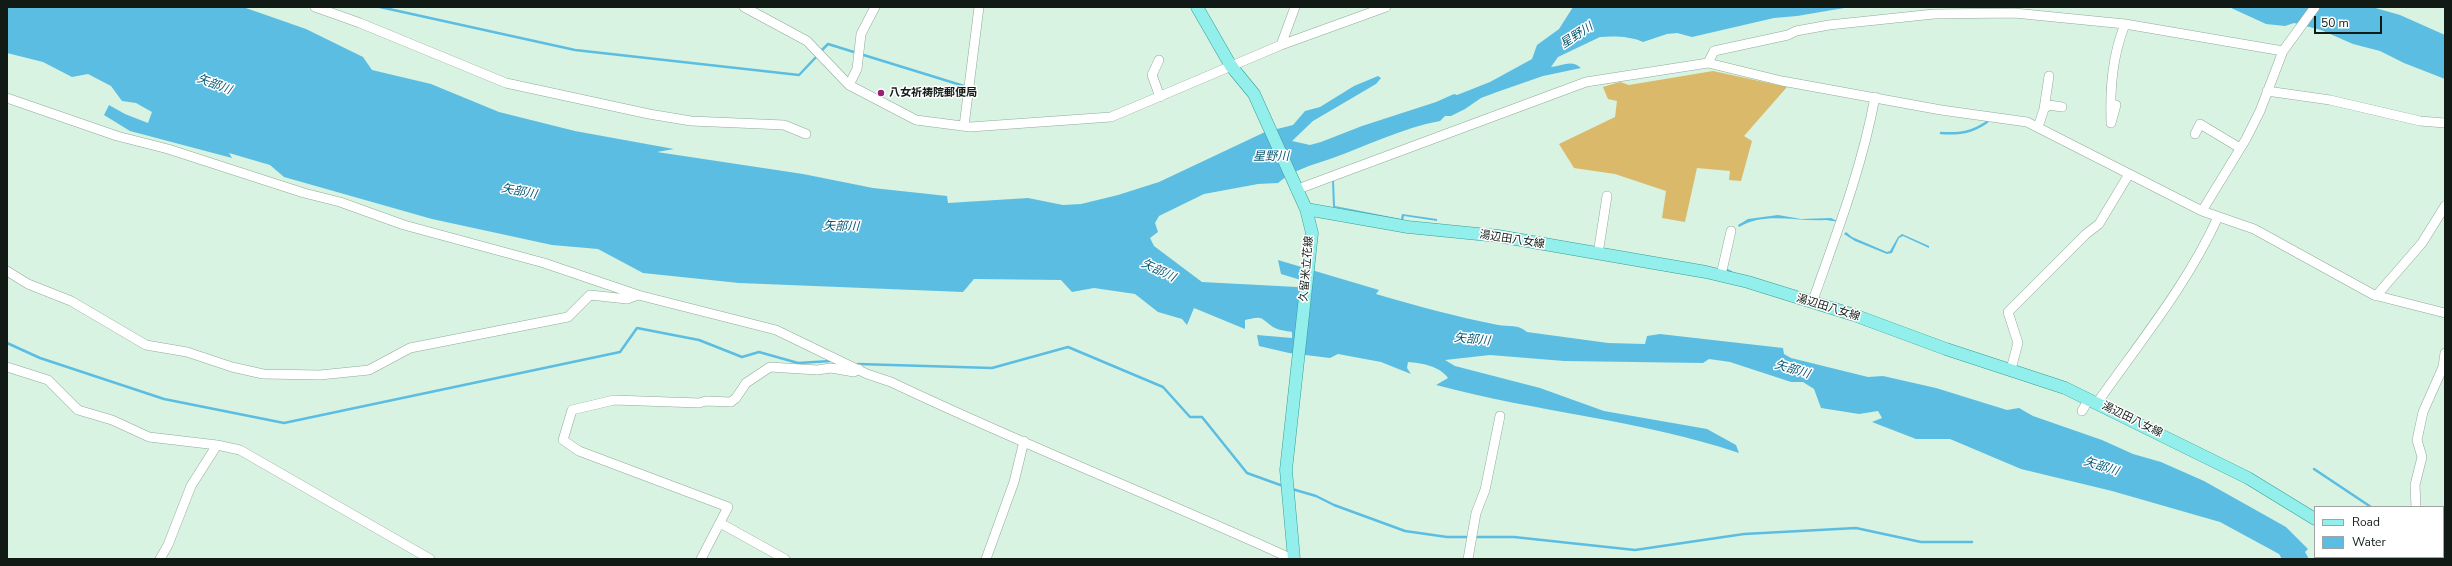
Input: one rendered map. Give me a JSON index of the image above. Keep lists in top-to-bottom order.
{
  "streets": {
    "main road": ["湯辺田八女線", "久留米立花線"]
  },
  "crossings": [
    ["湯辺田八女線", "久留米立花線"]
  ],
  "water": ["星野川", "矢部川"],
  "places": ["八女祈祷院郵便局"],
  "legend": ["Road", "Water"],
  "scale_bar": "50 m"
}
